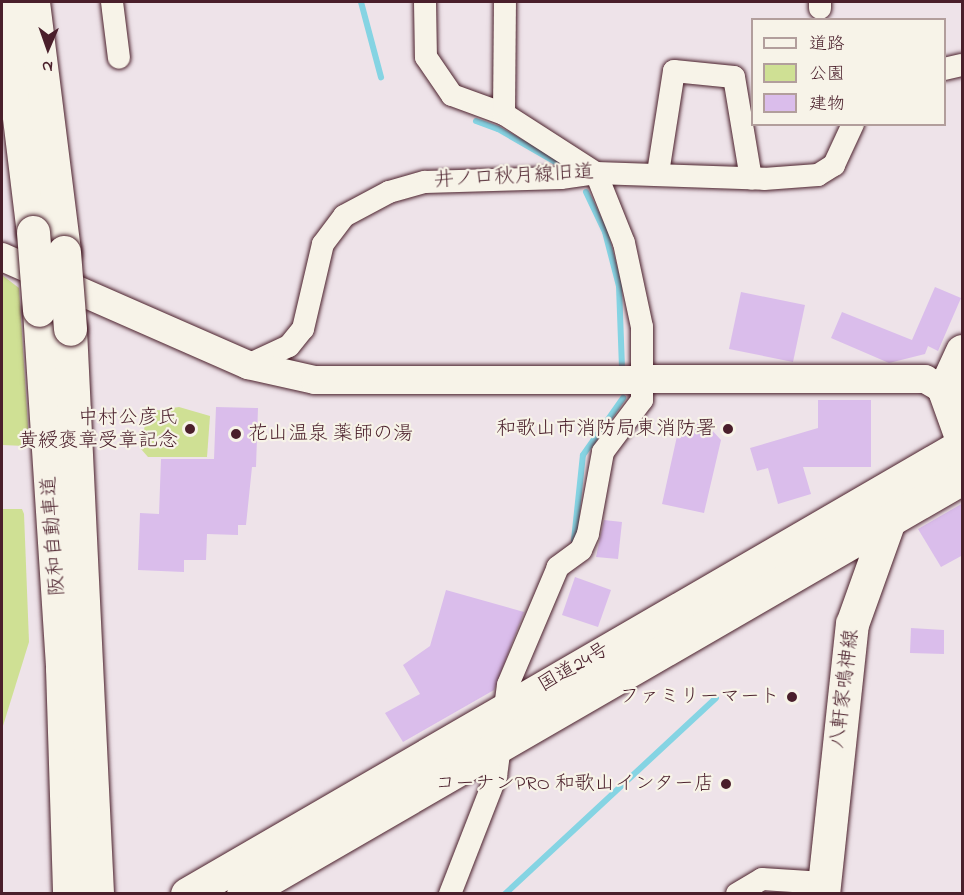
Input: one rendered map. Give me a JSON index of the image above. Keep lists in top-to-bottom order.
{
  "streets": {
    "main road": ["阪和自動車道", "国道24号", "八軒家鳴神線"],
    "street": ["井ノ口秋月線旧道"]
  },
  "crossings": [
    ["国道24号", "八軒家鳴神線"]
  ],
  "places": [
    "中村公彦氏 黄綬褒章受章記念",
    "和歌山市消防局東消防署",
    "花山温泉 薬師の湯",
    "ファミリーマート",
    "コーナンPRO 和歌山インター店"
  ],
  "legend": ["道路", "公園", "建物"],
  "north": "bottom"
}
